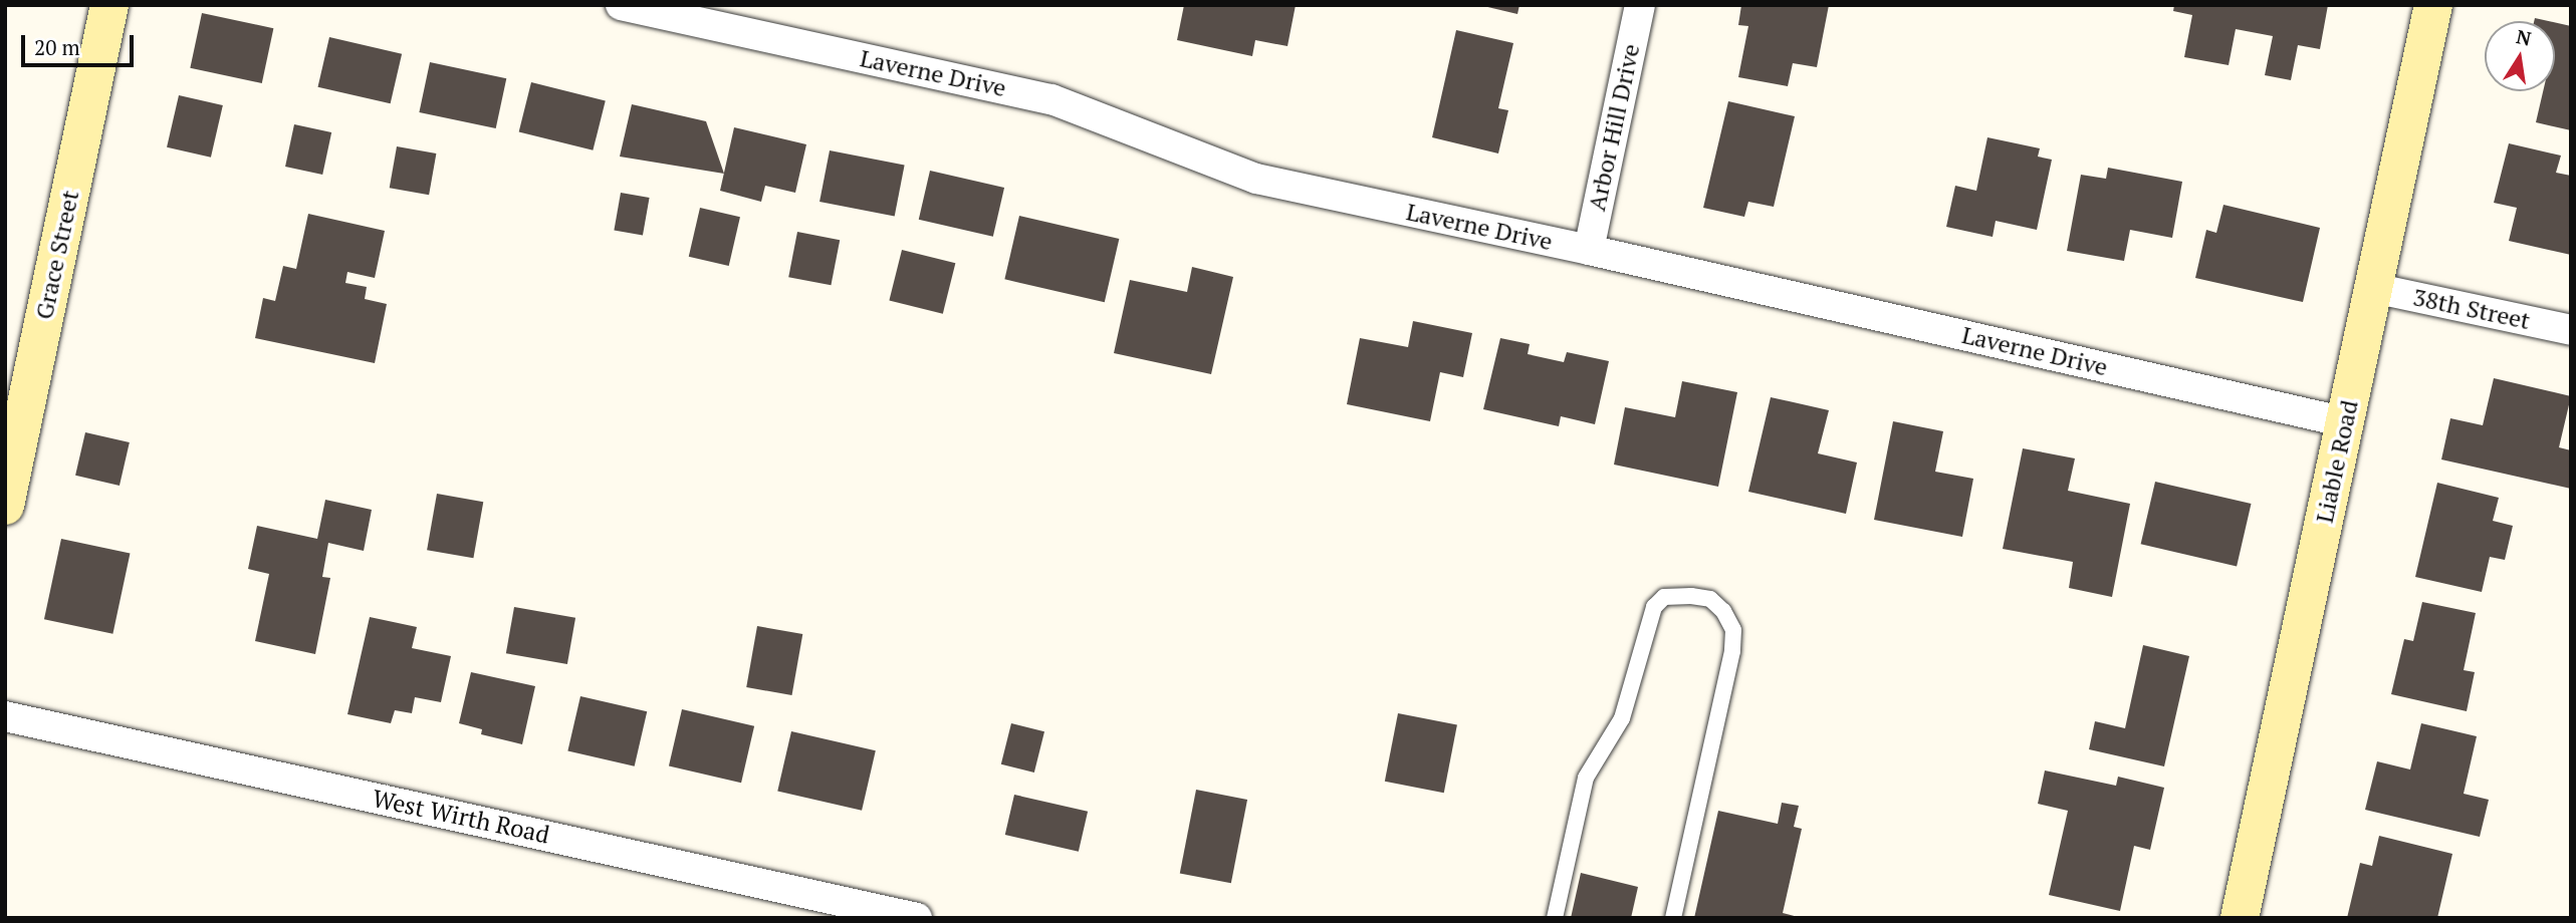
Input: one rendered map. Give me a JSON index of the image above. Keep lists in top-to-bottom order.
{
  "streets": {
    "street": [
      "Laverne Drive",
      "Arbor Hill Drive",
      "Grace Street",
      "38th Street",
      "Liable Road",
      "West Wirth Road"
    ]
  },
  "crossings": [
    ["Laverne Drive", "Arbor Hill Drive"],
    ["Laverne Drive", "Liable Road"],
    ["38th Street", "Liable Road"]
  ],
  "scale_bar": "20 m",
  "north": "top"
}
